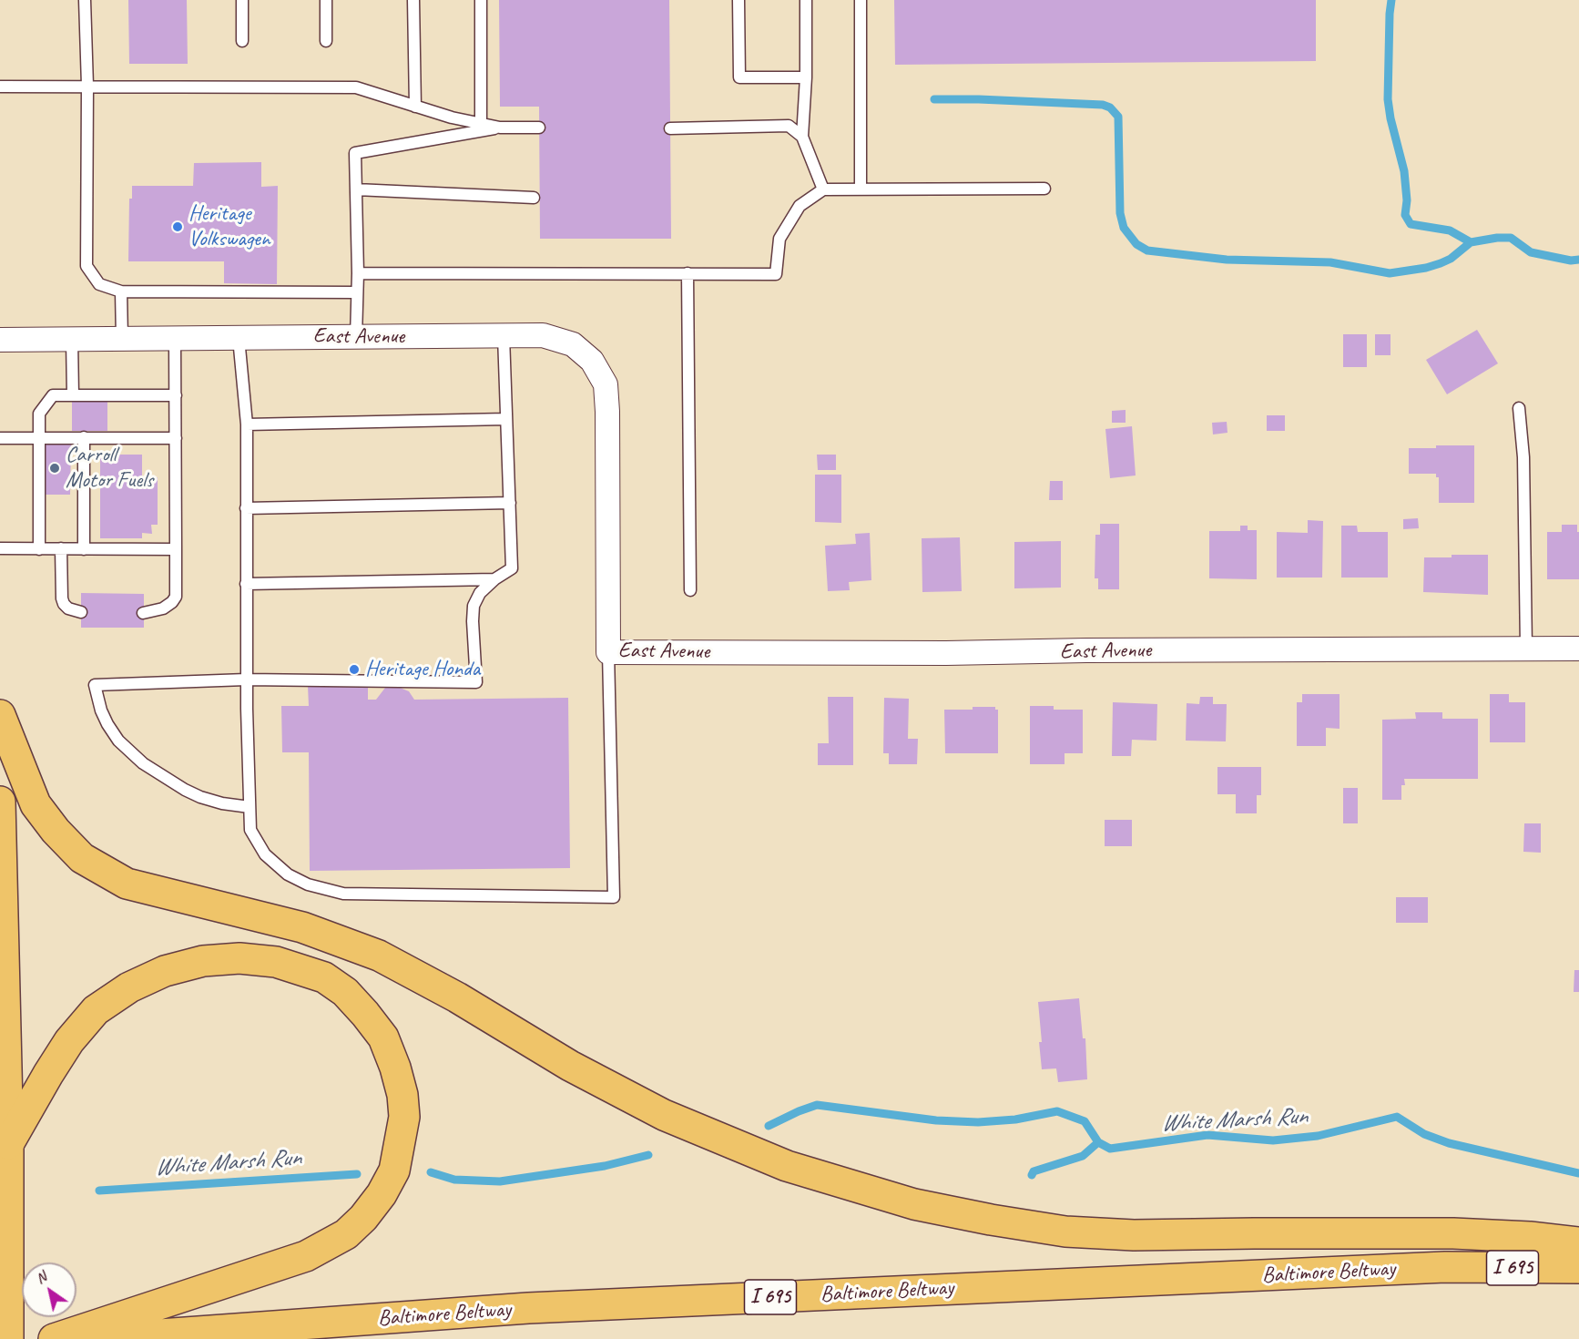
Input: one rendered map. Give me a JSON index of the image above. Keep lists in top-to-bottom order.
{
  "streets": {
    "main road": ["I 695", "Baltimore Beltway"],
    "street": ["East Avenue"]
  },
  "water": ["White Marsh Run"],
  "places": ["Heritage Volkswagen", "Carroll Motor Fuels", "Heritage Honda"],
  "north": "top left"
}
